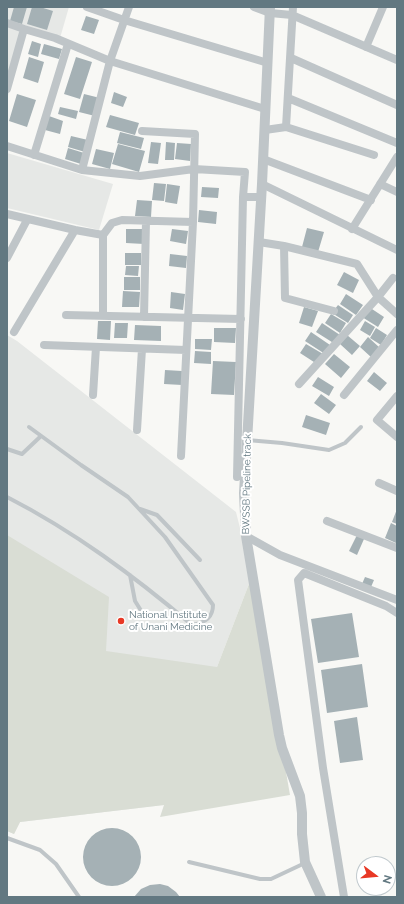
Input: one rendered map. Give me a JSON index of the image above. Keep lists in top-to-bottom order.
{
  "streets": {
    "street": ["BWSSB Pipeline track"]
  },
  "places": ["National Institute of Unani Medicine"],
  "north": "right"
}
